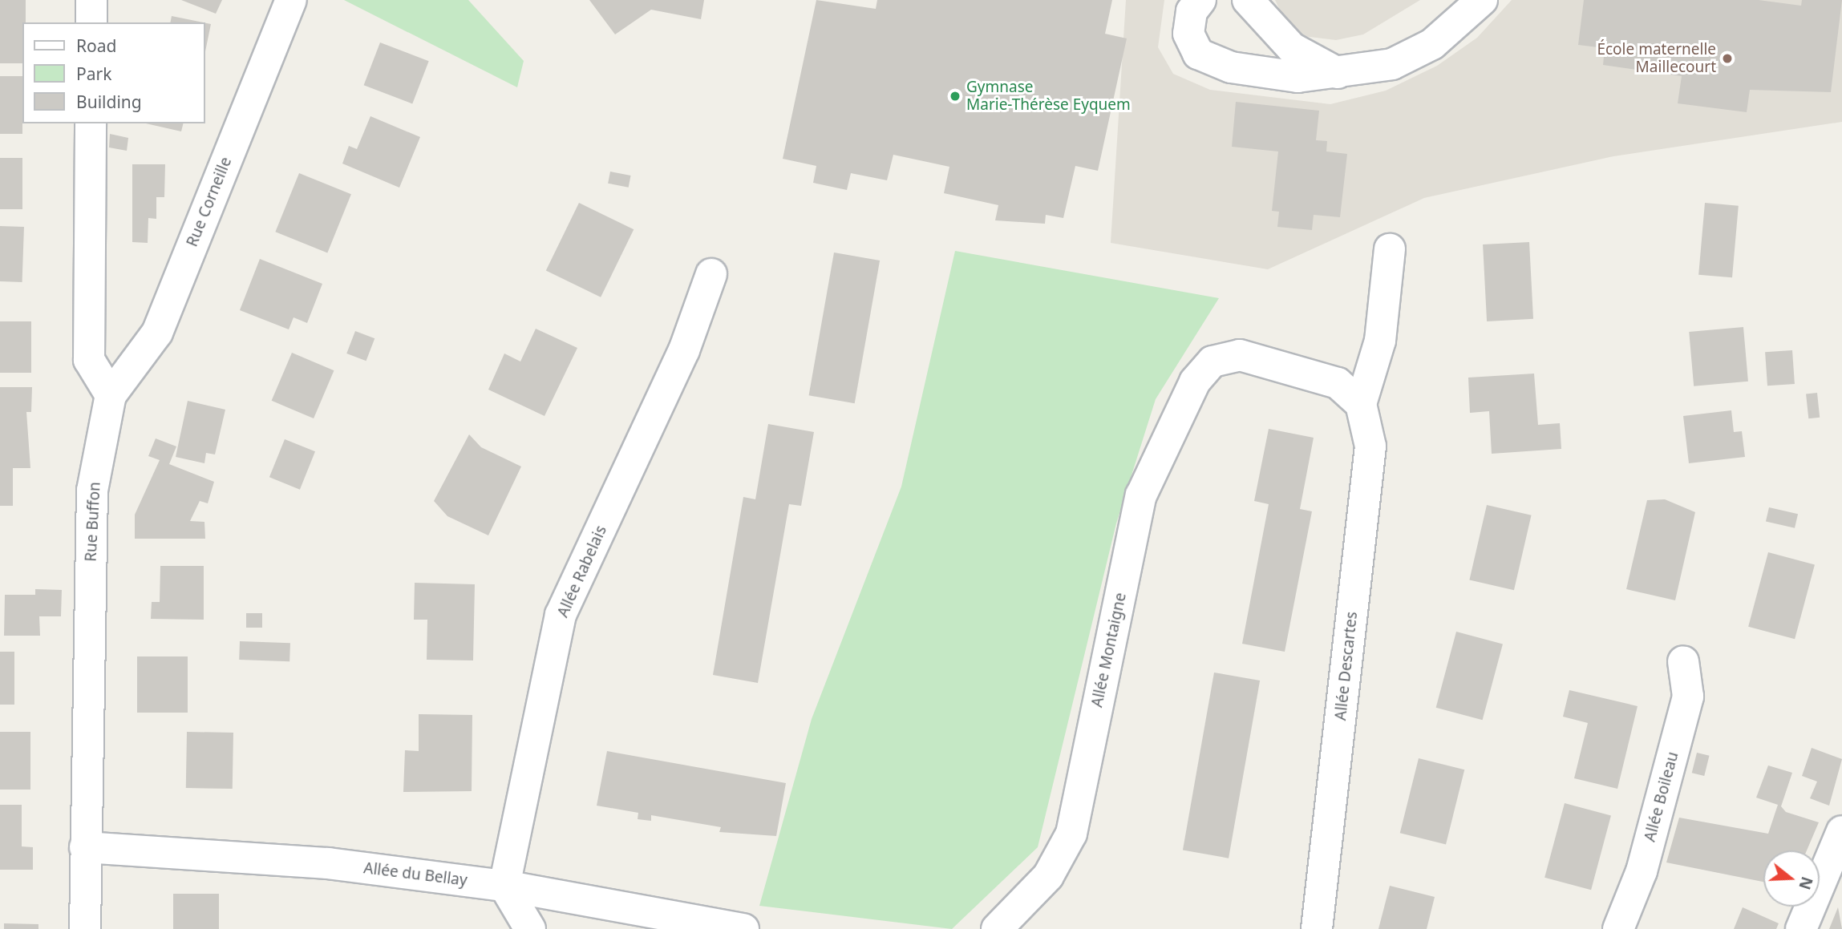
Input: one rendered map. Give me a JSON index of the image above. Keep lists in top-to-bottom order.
{
  "streets": {
    "street": [
      "Rue Corneille",
      "Rue Buffon",
      "Allée Rabelais",
      "Allée Montaigne",
      "Allée Descartes",
      "Allée Boileau",
      "Allée du Bellay"
    ]
  },
  "crossings": [
    ["Rue Corneille", "Rue Buffon"],
    ["Rue Buffon", "Allée du Bellay"],
    ["Allée Rabelais", "Allée du Bellay"],
    ["Allée Montaigne", "Allée Descartes"]
  ],
  "places": ["École maternelle Maillecourt", "Gymnase Marie-Thérèse Eyquem"],
  "legend": ["Road", "Park", "Building"],
  "north": "right"
}
